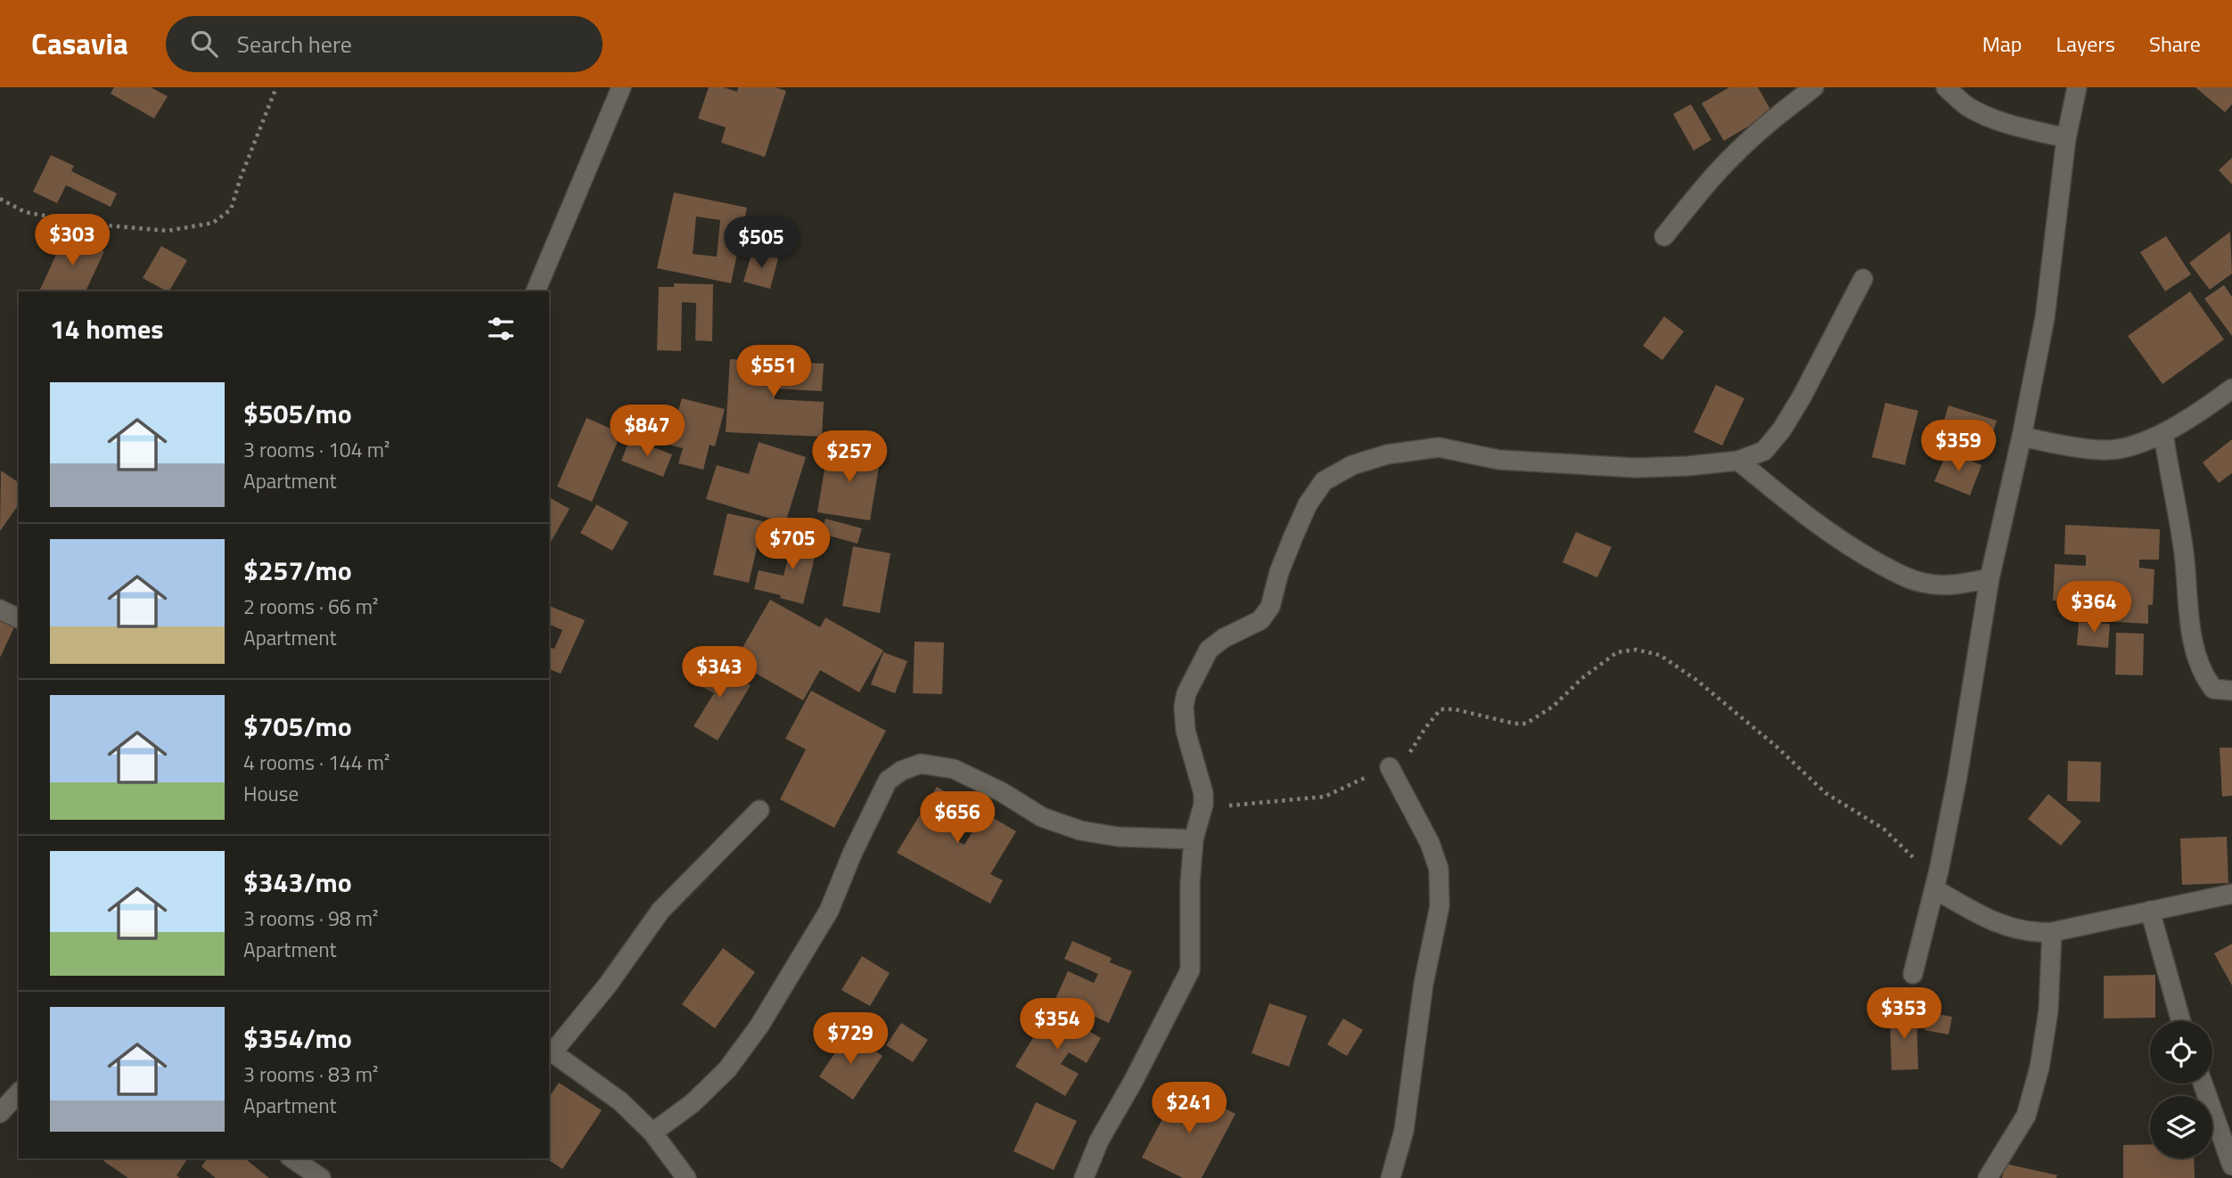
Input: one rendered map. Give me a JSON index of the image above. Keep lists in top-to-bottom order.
{
  "page": {
    "header": "Casavia",
    "search": "Search here",
    "nav": ["Map", "Layers", "Share"],
    "price": [
      "$303",
      "$505",
      "$551",
      "$847",
      "$359",
      "$257",
      "$705",
      "$364",
      "$343",
      "$656",
      "$353",
      "$354",
      "$729",
      "$241"
    ],
    "heading": "14 homes",
    "list": [
      {
        "name": "$505/mo",
        "note": "3 rooms · 104 m² · Apartment"
      },
      {
        "name": "$257/mo",
        "note": "2 rooms · 66 m² · Apartment"
      },
      {
        "name": "$705/mo",
        "note": "4 rooms · 144 m² · House"
      },
      {
        "name": "$343/mo",
        "note": "3 rooms · 98 m² · Apartment"
      },
      {
        "name": "$354/mo",
        "note": "3 rooms · 83 m² · Apartment"
      }
    ]
  }
}
